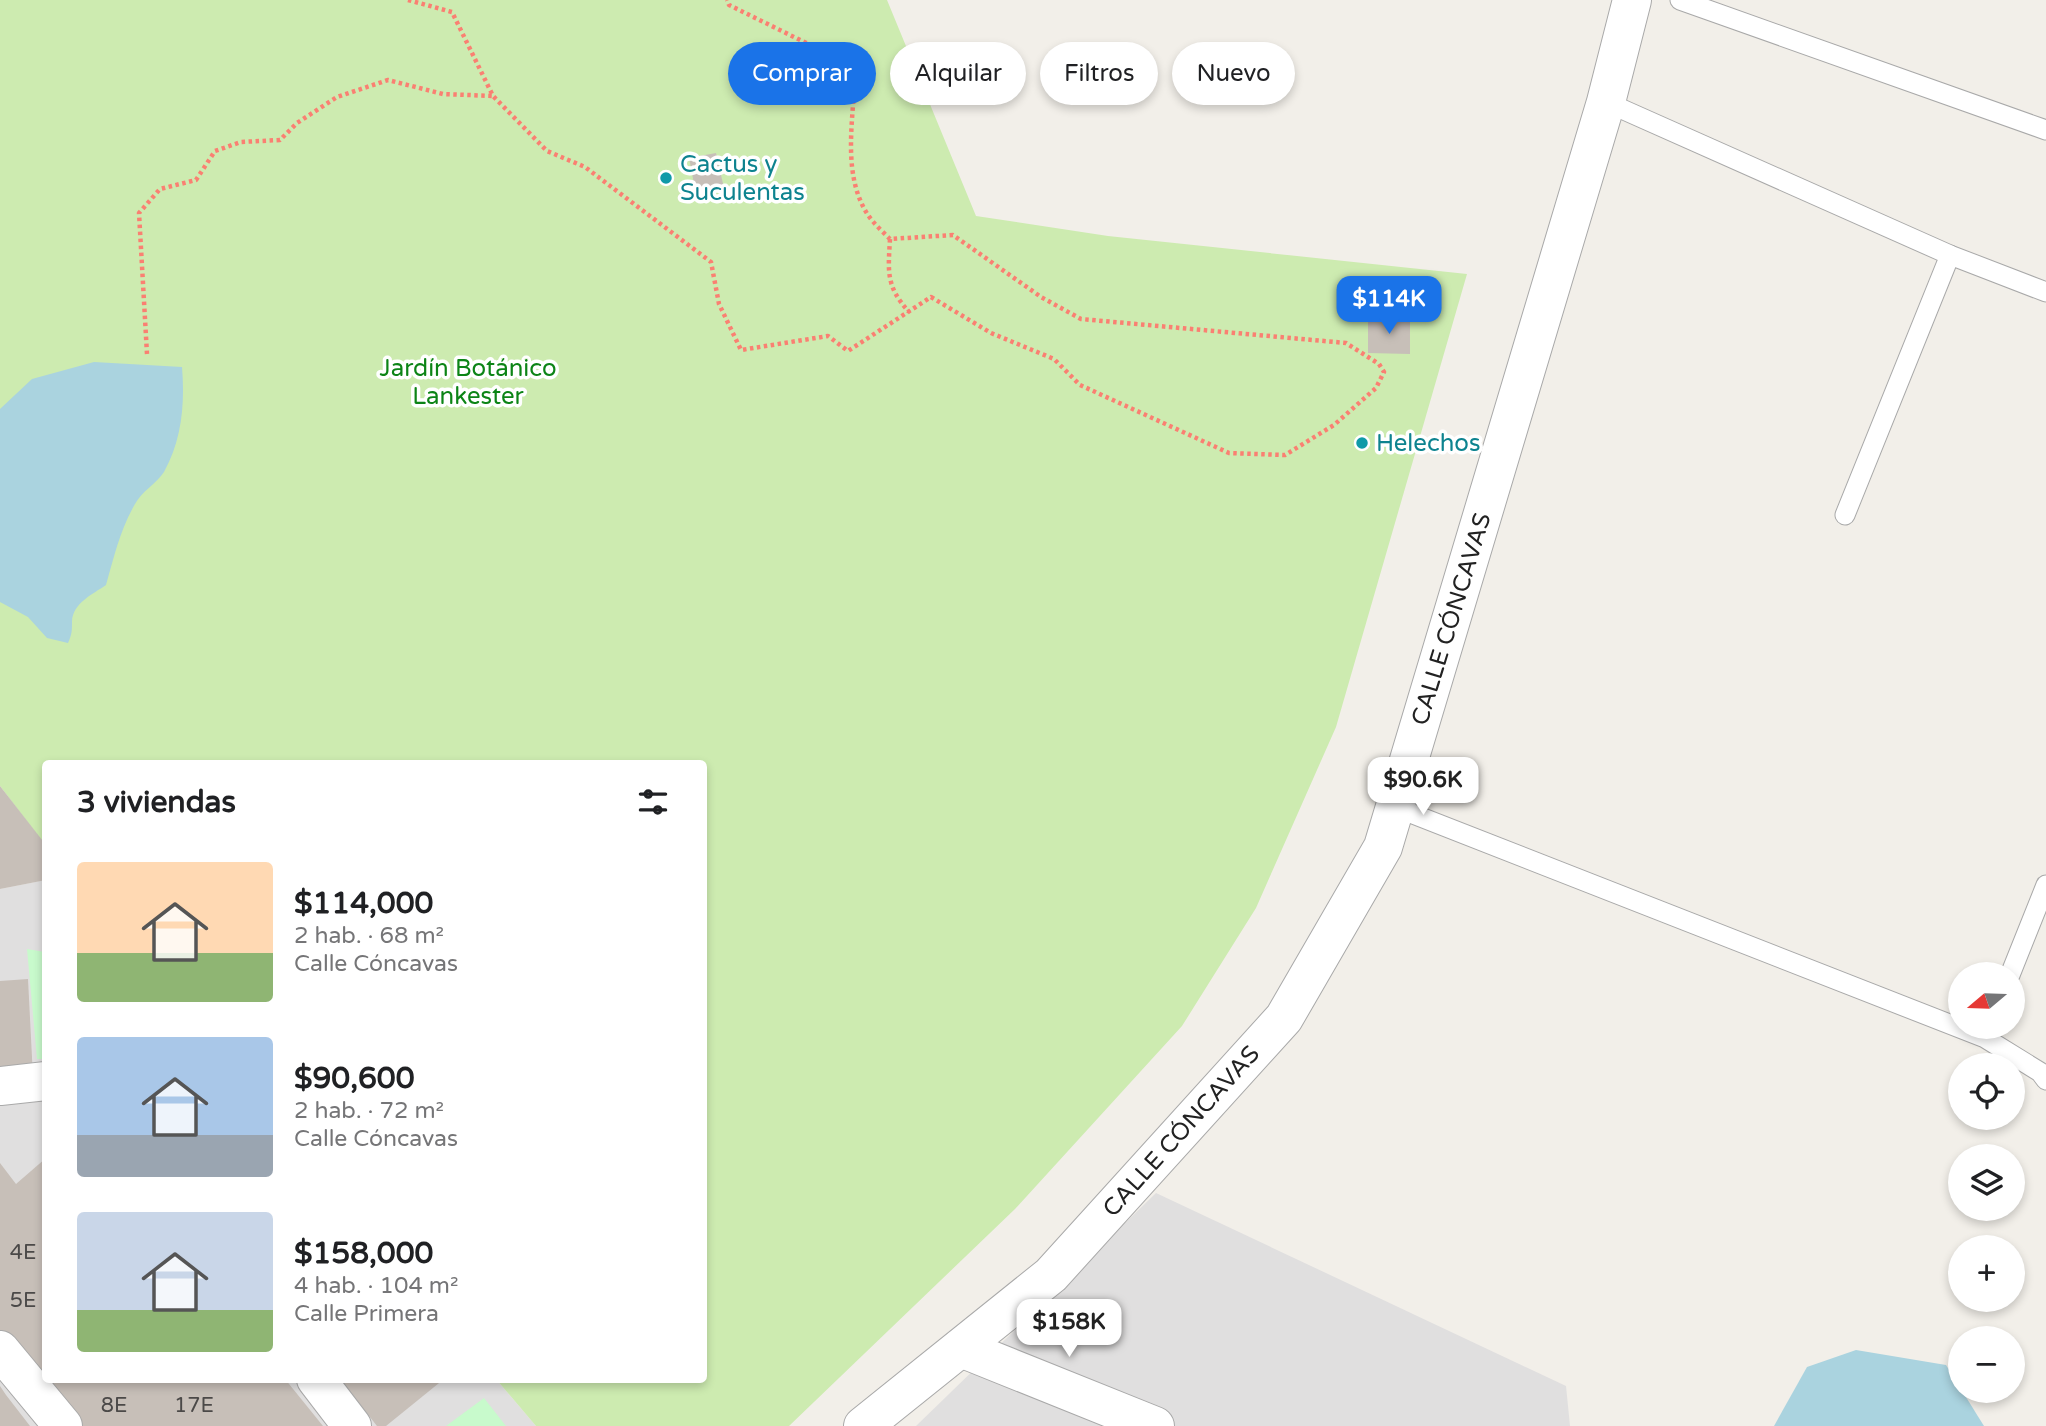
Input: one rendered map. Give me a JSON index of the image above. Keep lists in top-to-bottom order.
{
  "streets": {
    "street": ["CALLE CÓNCAVAS"]
  },
  "parks": ["Jardín Botánico Lankester"],
  "places": ["Cactus y Suculentas", "Helechos"],
  "house_numbers": [
    "4E",
    "5E",
    "8E",
    "17E"
  ],
  "north": "left",
  "page": {
    "chip": [
      "Comprar",
      "Alquilar",
      "Filtros",
      "Nuevo"
    ],
    "price": ["$114K", "$90.6K", "$158K"],
    "heading": "3 viviendas",
    "list": [
      {
        "name": "$114,000",
        "note": "2 hab. · 68 m² · Calle Cóncavas"
      },
      {
        "name": "$90,600",
        "note": "2 hab. · 72 m² · Calle Cóncavas"
      },
      {
        "name": "$158,000",
        "note": "4 hab. · 104 m² · Calle Primera"
      }
    ],
    "map_buttons": ["+", "−"]
  }
}
